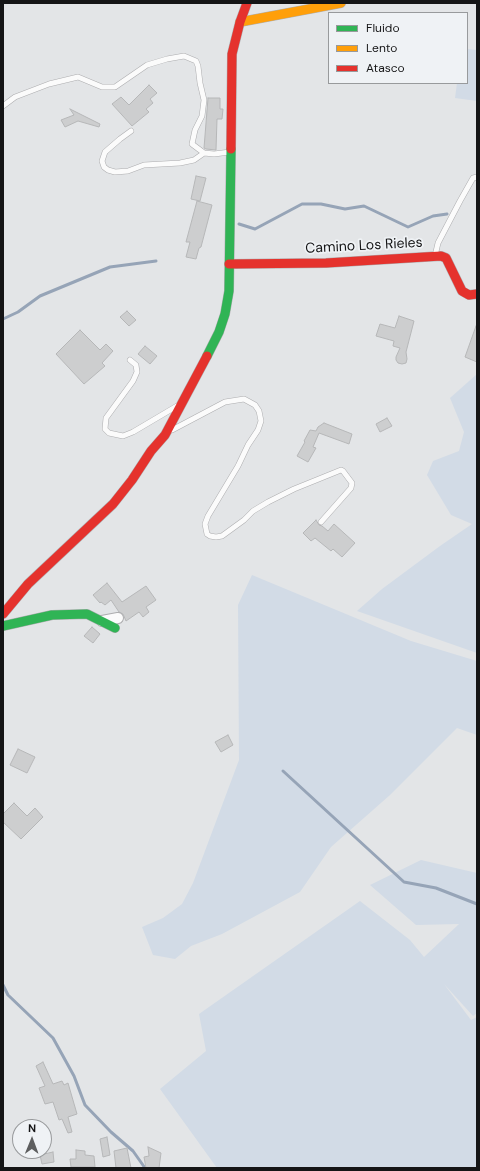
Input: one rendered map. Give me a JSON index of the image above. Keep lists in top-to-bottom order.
{
  "streets": {
    "main road": ["Camino Los Rieles"]
  },
  "legend": ["Fluido", "Lento", "Atasco"],
  "north": "top"
}
